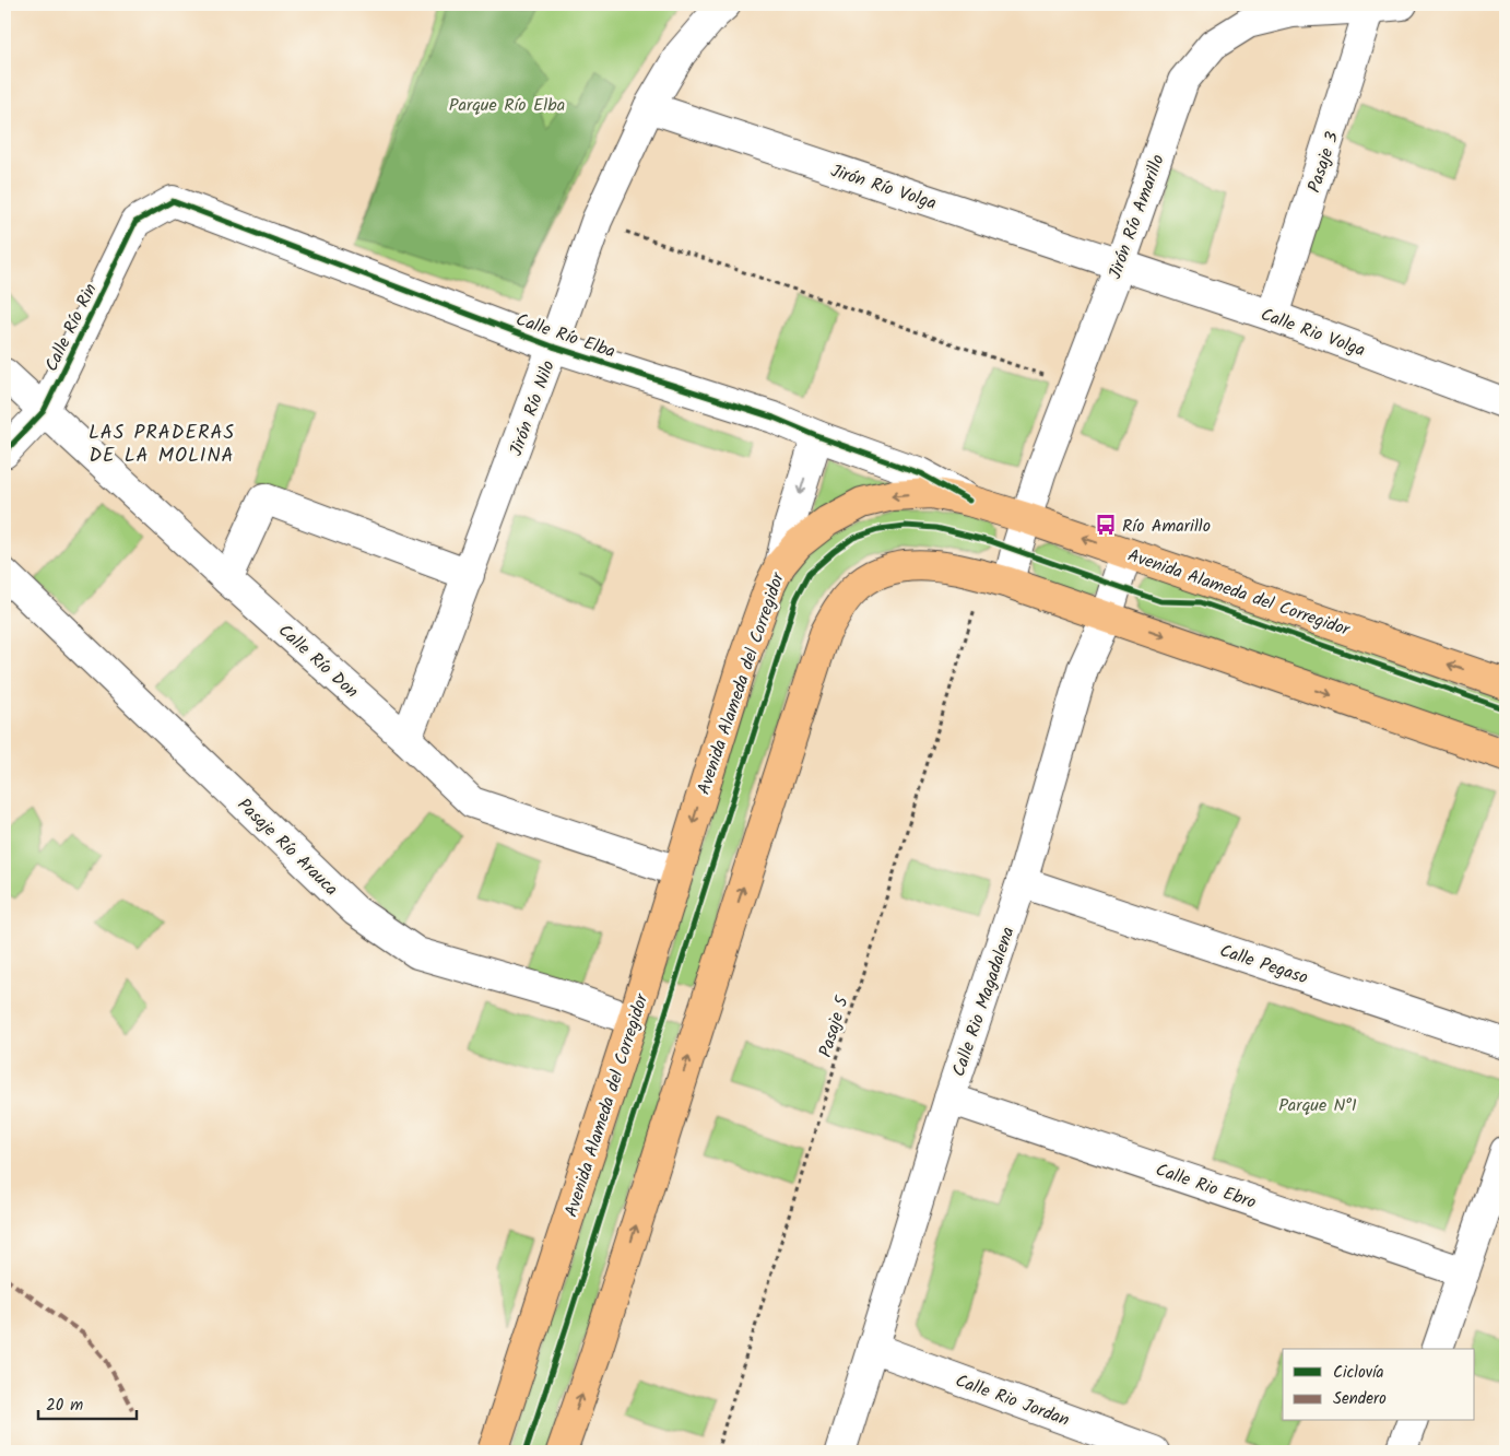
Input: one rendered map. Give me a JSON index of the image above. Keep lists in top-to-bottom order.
{
  "streets": {
    "main road": ["Avenida Alameda del Corregidor"],
    "street": [
      "Pasaje 3",
      "Jirón Río Volga",
      "Jirón Río Amarillo",
      "Calle Río Rin",
      "Calle Rio Volga",
      "Calle Río Elba",
      "Jirón Río Nilo",
      "Calle Río Don",
      "Pasaje Río Arauca",
      "Calle Pegaso",
      "Calle Rio Magadalena",
      "Calle Rio Ebro",
      "Calle Rio Jordan"
    ],
    "path": ["Pasaje 5"]
  },
  "crossings": [
    ["Pasaje 3", "Jirón Río Amarillo"],
    ["Pasaje 3", "Calle Rio Volga"],
    ["Jirón Río Volga", "Jirón Río Amarillo"],
    ["Jirón Río Volga", "Calle Rio Volga"],
    ["Jirón Río Volga", "Jirón Río Nilo"],
    ["Jirón Río Amarillo", "Calle Rio Volga"],
    ["Jirón Río Amarillo", "Avenida Alameda del Corregidor"],
    ["Calle Río Rin", "Calle Río Elba"],
    ["Calle Río Rin", "Calle Río Don"],
    ["Calle Río Elba", "Jirón Río Nilo"],
    ["Calle Río Elba", "Avenida Alameda del Corregidor"],
    ["Jirón Río Nilo", "Calle Río Don"],
    ["Avenida Alameda del Corregidor", "Calle Río Don"],
    ["Avenida Alameda del Corregidor", "Pasaje Río Arauca"],
    ["Avenida Alameda del Corregidor", "Calle Rio Magadalena"],
    ["Calle Pegaso", "Calle Rio Magadalena"],
    ["Calle Rio Magadalena", "Calle Rio Ebro"],
    ["Calle Rio Magadalena", "Calle Rio Jordan"]
  ],
  "districts": ["LAS PRADERAS DE LA MOLINA"],
  "parks": ["Parque Río Elba", "Parque N°1"],
  "places": {
    "bus stop": ["Río Amarillo"]
  },
  "legend": ["Ciclovía", "Sendero"],
  "scale_bar": "20 m"
}
